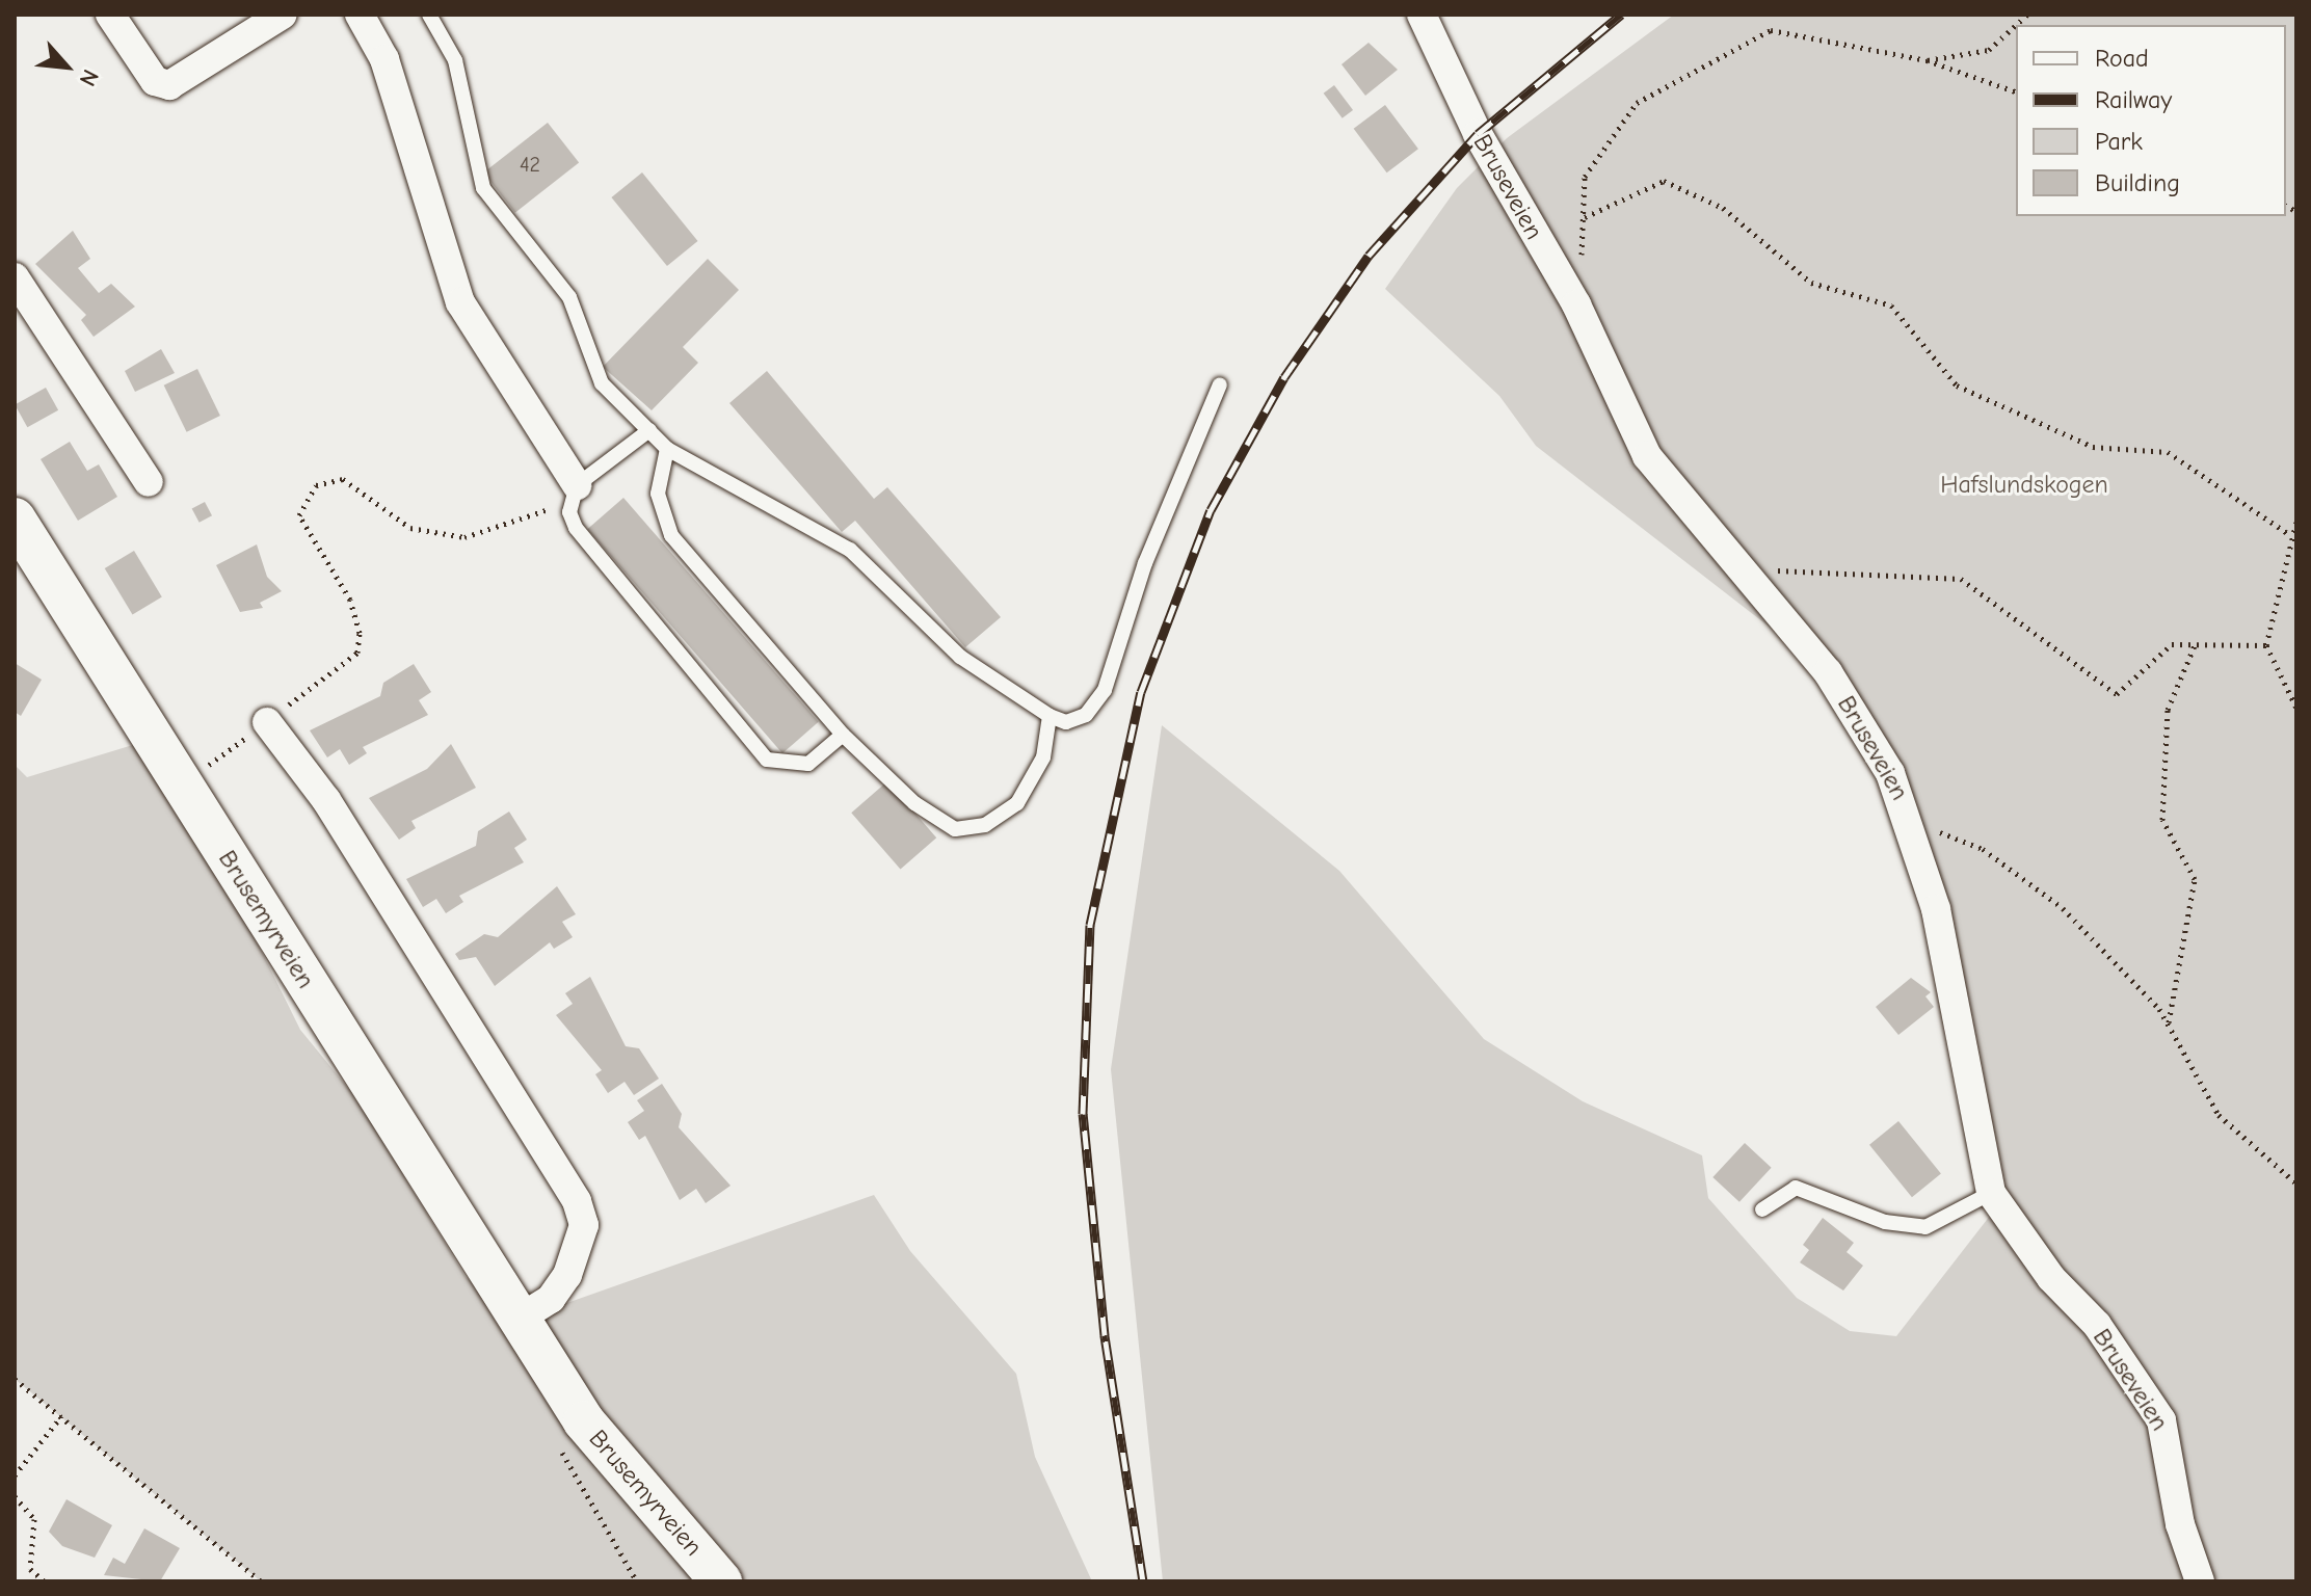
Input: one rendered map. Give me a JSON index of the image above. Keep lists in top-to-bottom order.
{
  "streets": {
    "street": ["Bruseveien", "Brusemyrveien"]
  },
  "parks": ["Hafslundskogen"],
  "house_numbers": ["42"],
  "legend": [
    "Road",
    "Railway",
    "Park",
    "Building"
  ],
  "north": "bottom right"
}
